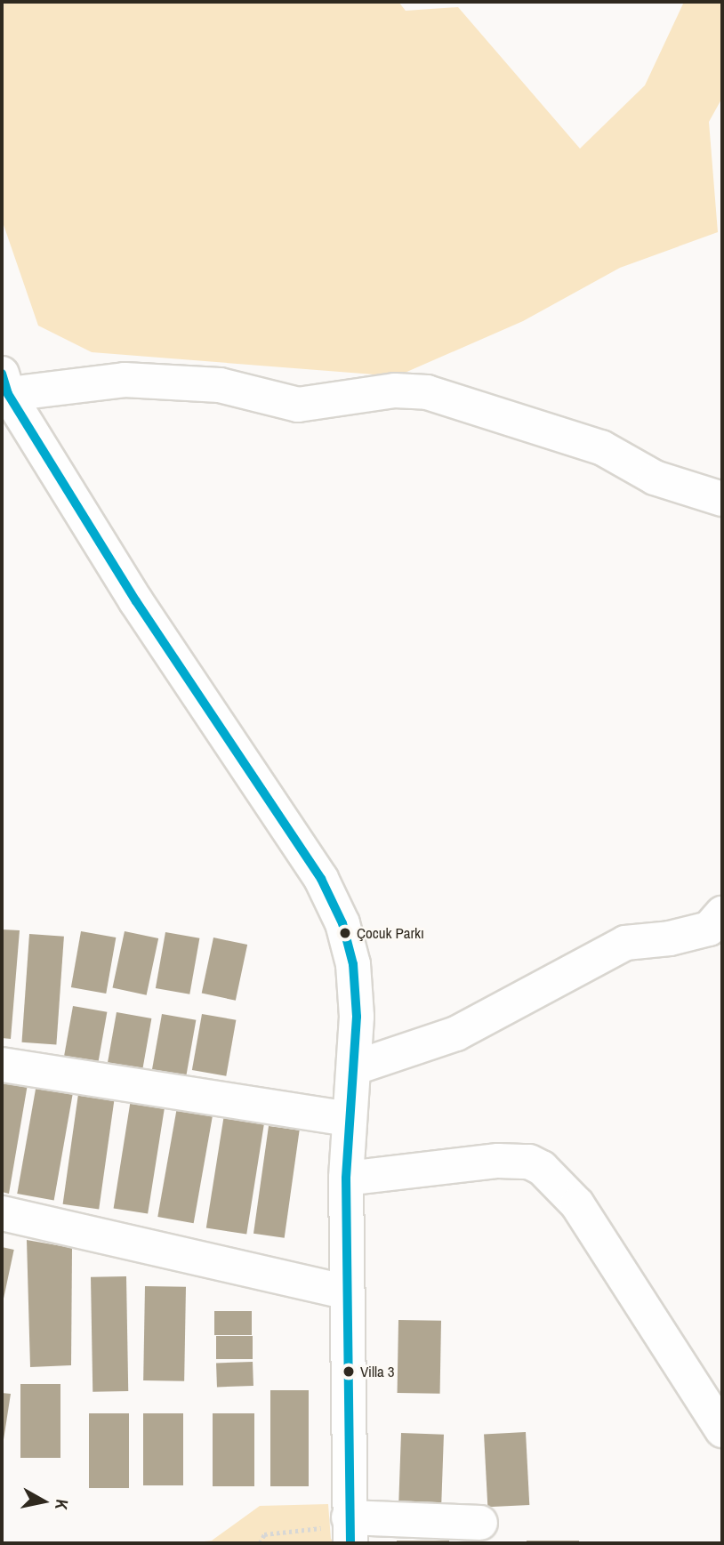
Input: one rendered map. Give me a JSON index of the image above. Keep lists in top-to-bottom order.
{
  "places": ["Çocuk Parkı", "Villa 3"],
  "north": "right"
}
